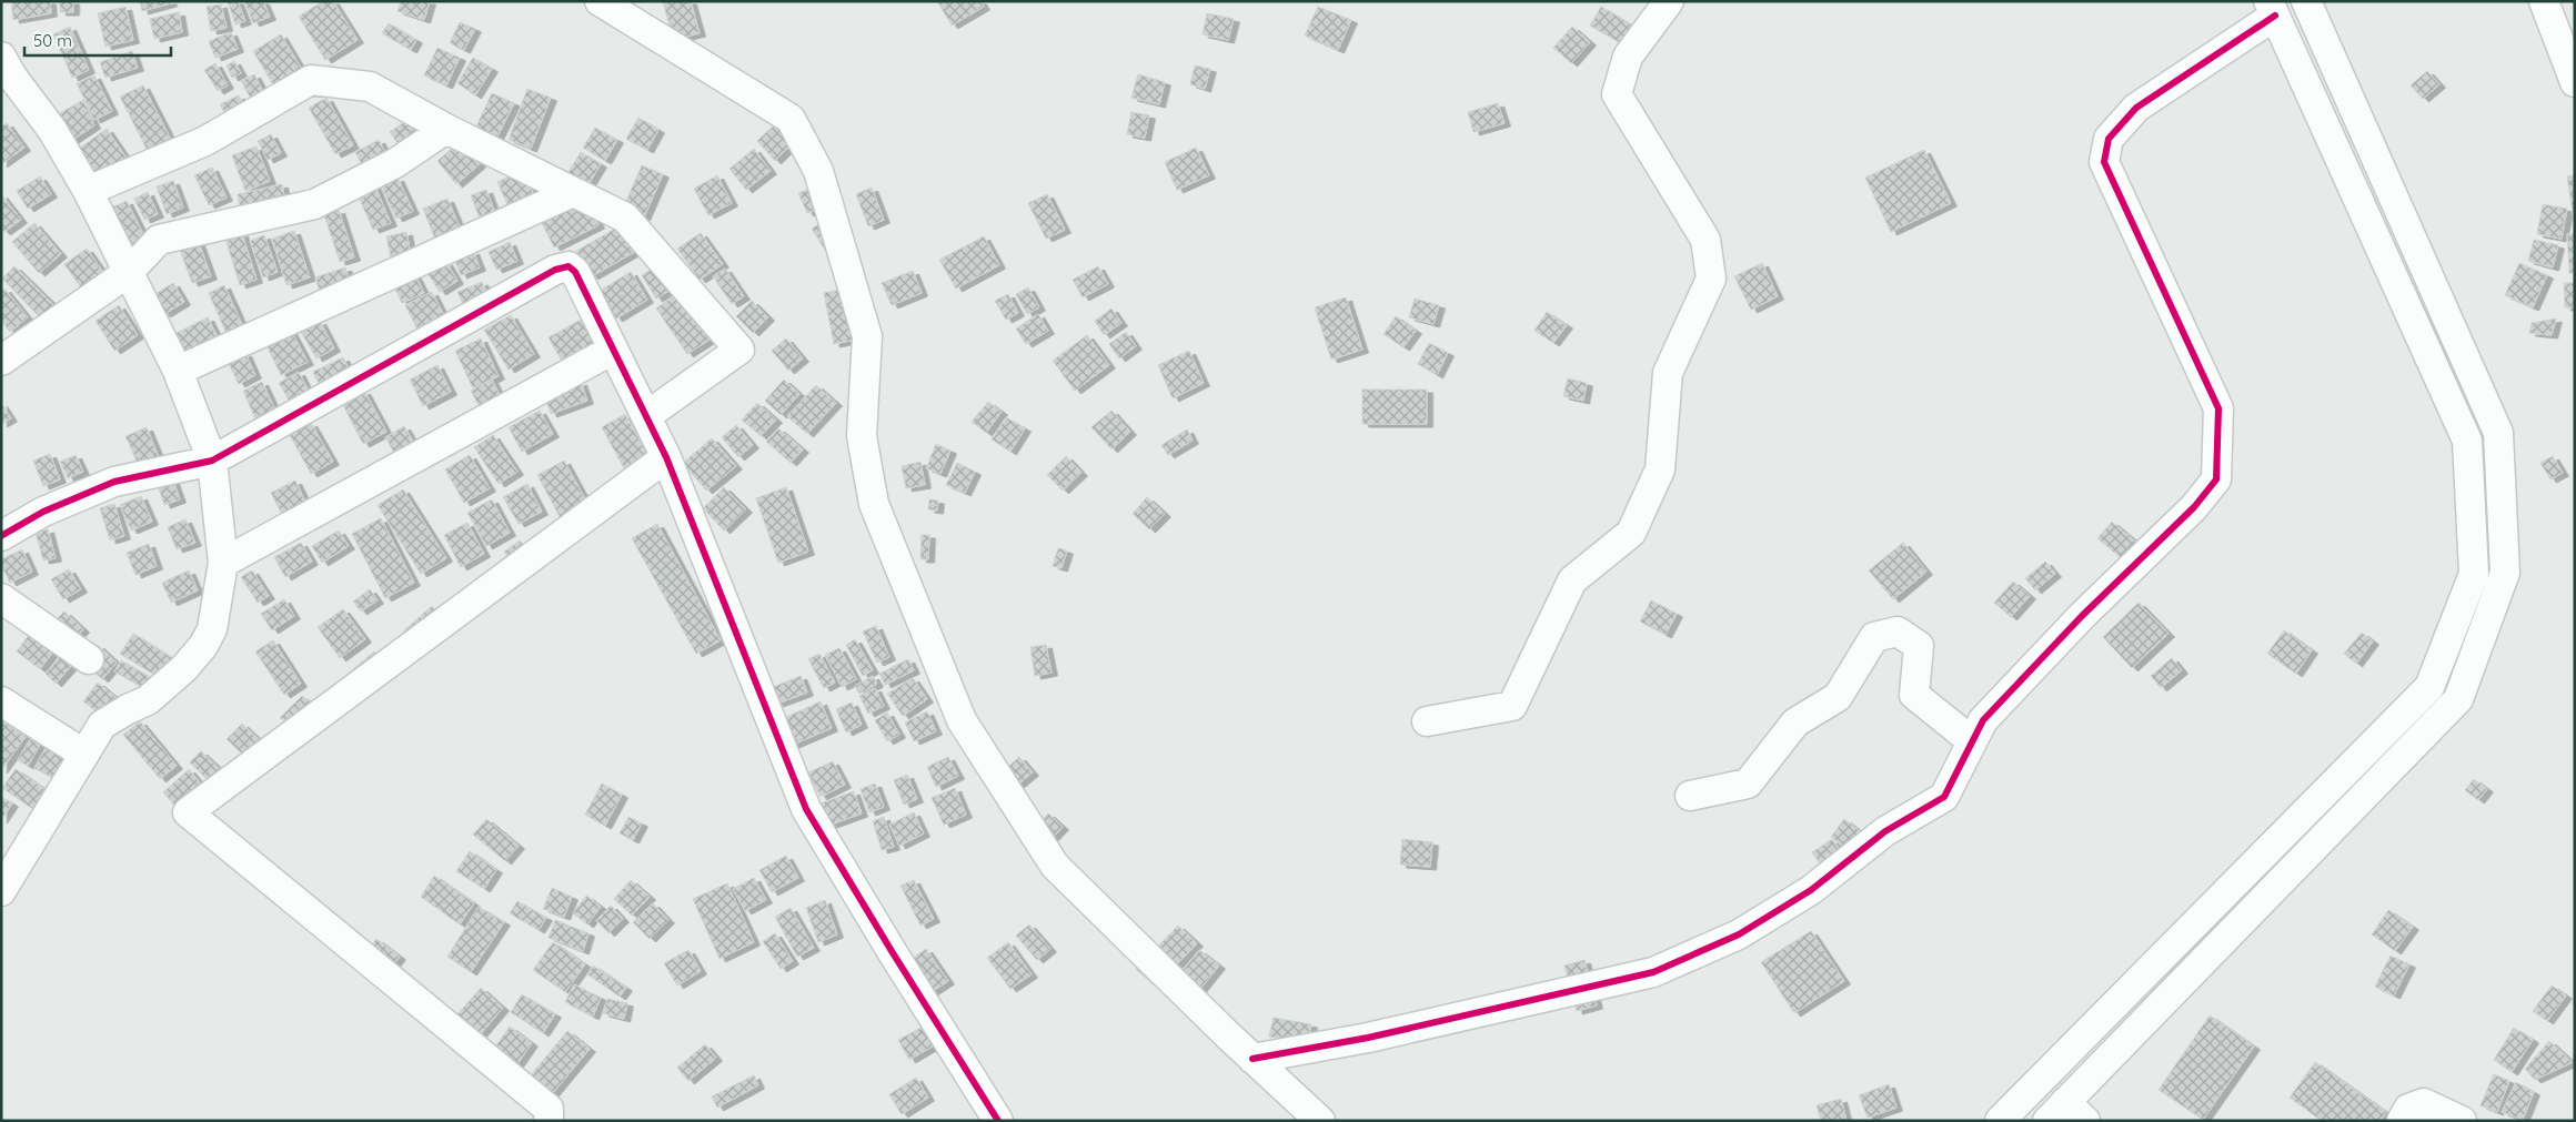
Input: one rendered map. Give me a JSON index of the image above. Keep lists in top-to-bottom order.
{
  "scale_bar": "50 m"
}
